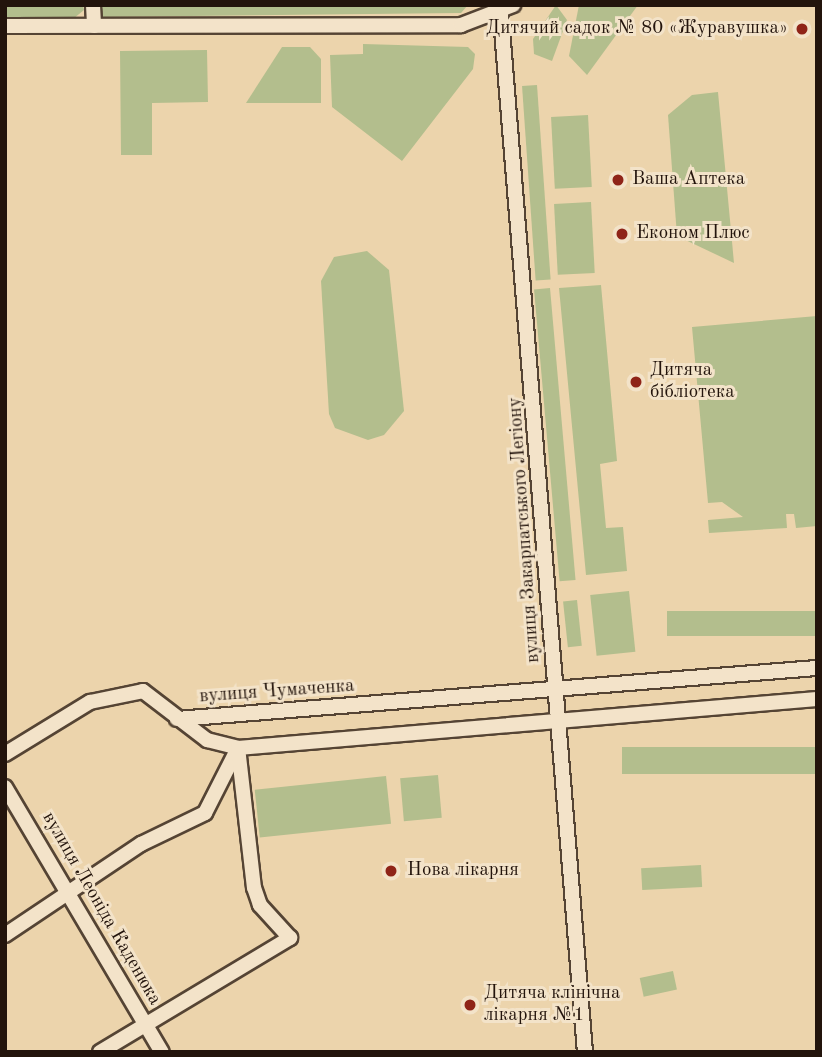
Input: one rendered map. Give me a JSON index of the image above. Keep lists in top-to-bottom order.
{
  "streets": {
    "street": ["вулиця Закарпатського Легіону", "вулиця Чумаченка", "вулиця Леоніда Каденюка"]
  },
  "crossings": [
    ["вулиця Закарпатського Легіону", "вулиця Чумаченка"]
  ],
  "places": [
    "Дитячий садок № 80 «Журавушка»",
    "Ваша Аптека",
    "Економ Плюс",
    "Дитяча бібліотека",
    "Нова лікарня",
    "Дитяча клінічна лікарня №1"
  ]
}
